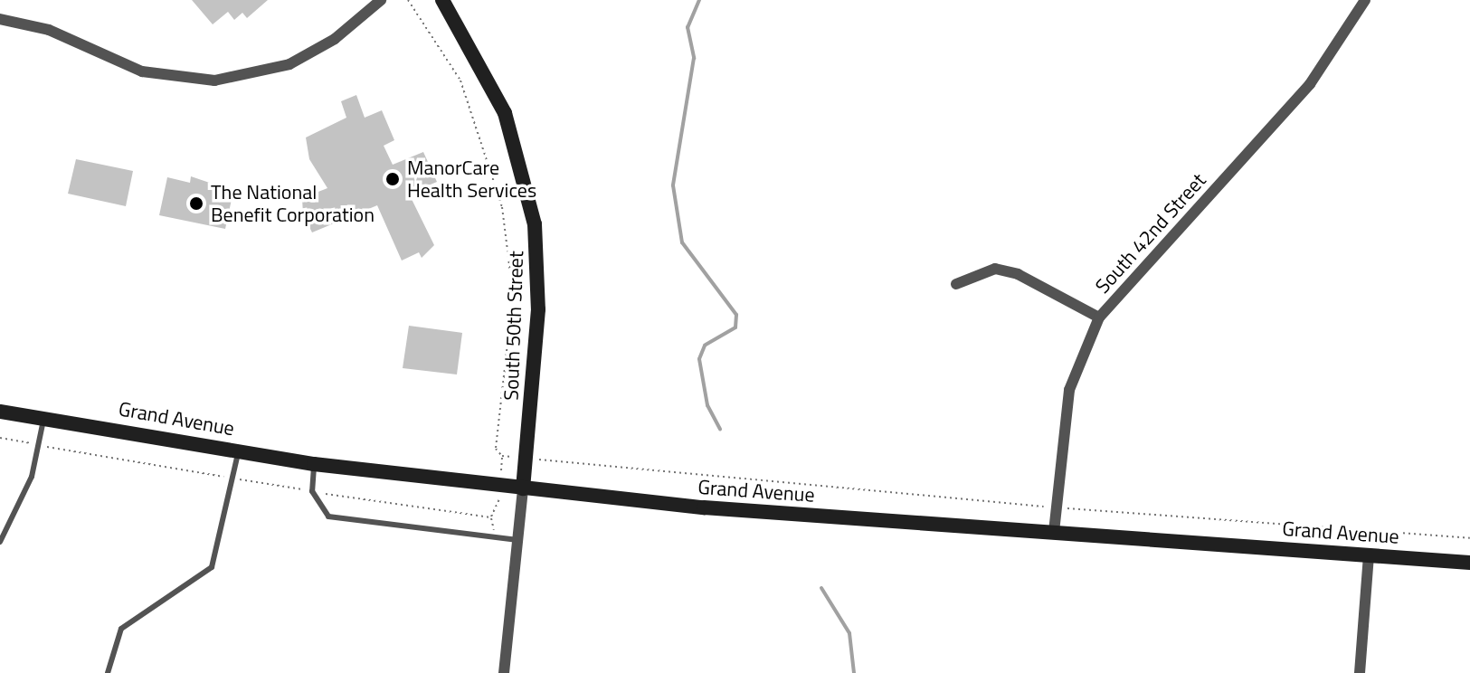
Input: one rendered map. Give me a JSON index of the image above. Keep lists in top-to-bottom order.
{
  "streets": {
    "main road": ["South 50th Street", "Grand Avenue"],
    "street": ["South 42nd Street"]
  },
  "crossings": [
    ["South 42nd Street", "Grand Avenue"],
    ["South 50th Street", "Grand Avenue"]
  ],
  "places": ["ManorCare Health Services", "The National Benefit Corporation"]
}
